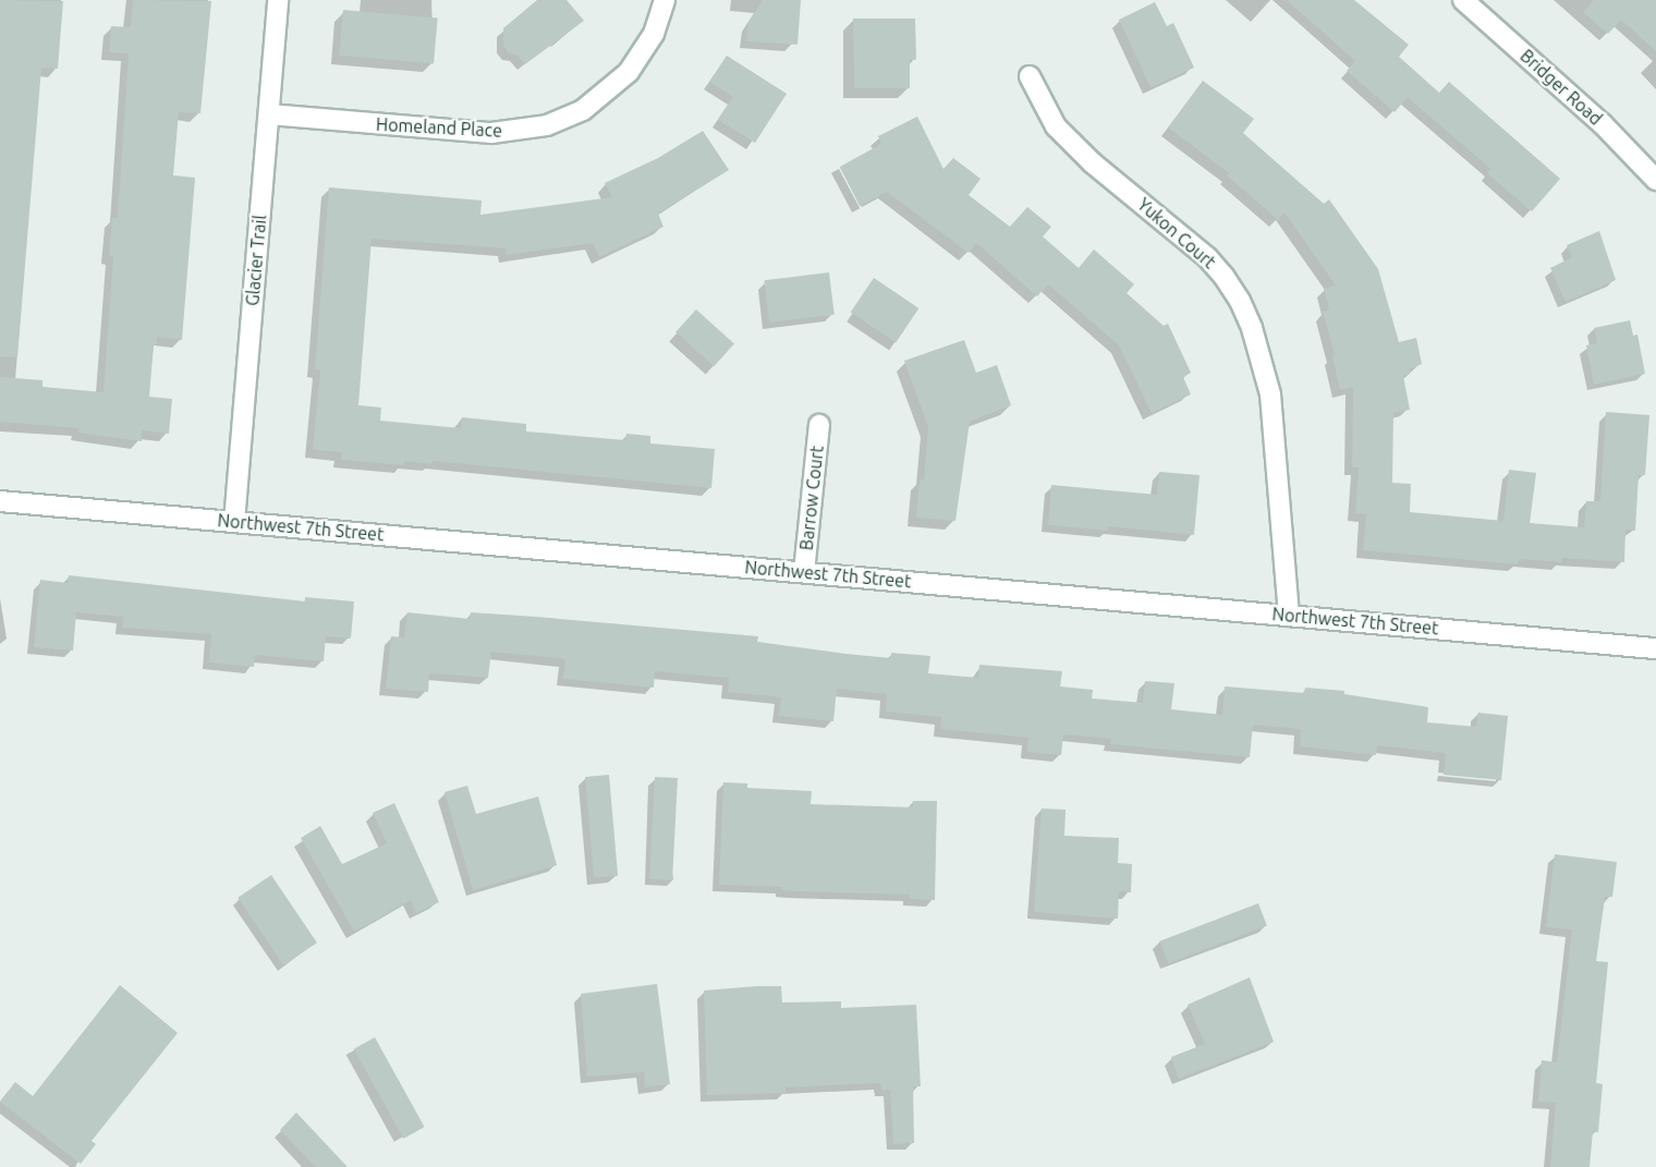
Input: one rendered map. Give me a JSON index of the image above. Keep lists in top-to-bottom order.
{
  "streets": {
    "street": [
      "Bridger Road",
      "Homeland Place",
      "Yukon Court",
      "Glacier Trail",
      "Barrow Court",
      "Northwest 7th Street"
    ]
  },
  "crossings": [
    ["Homeland Place", "Glacier Trail"],
    ["Yukon Court", "Northwest 7th Street"],
    ["Glacier Trail", "Northwest 7th Street"],
    ["Barrow Court", "Northwest 7th Street"]
  ]
}
